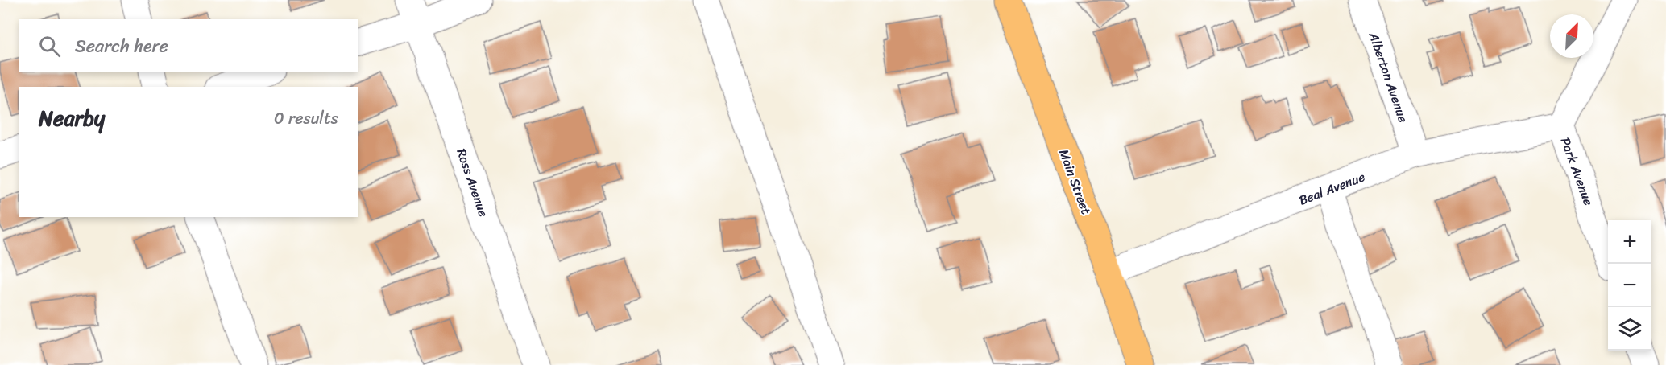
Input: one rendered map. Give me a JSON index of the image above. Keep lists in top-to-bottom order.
{
  "streets": {
    "main road": ["Main Street"],
    "street": [
      "Alberton Avenue",
      "Park Avenue",
      "Ross Avenue",
      "Beal Avenue"
    ]
  },
  "crossings": [
    ["Alberton Avenue", "Beal Avenue"],
    ["Park Avenue", "Beal Avenue"],
    ["Main Street", "Beal Avenue"]
  ],
  "north": "top right",
  "page": {
    "search": "Search here",
    "heading": ["Nearby", "0 results"],
    "map_buttons": ["+", "−"]
  }
}
